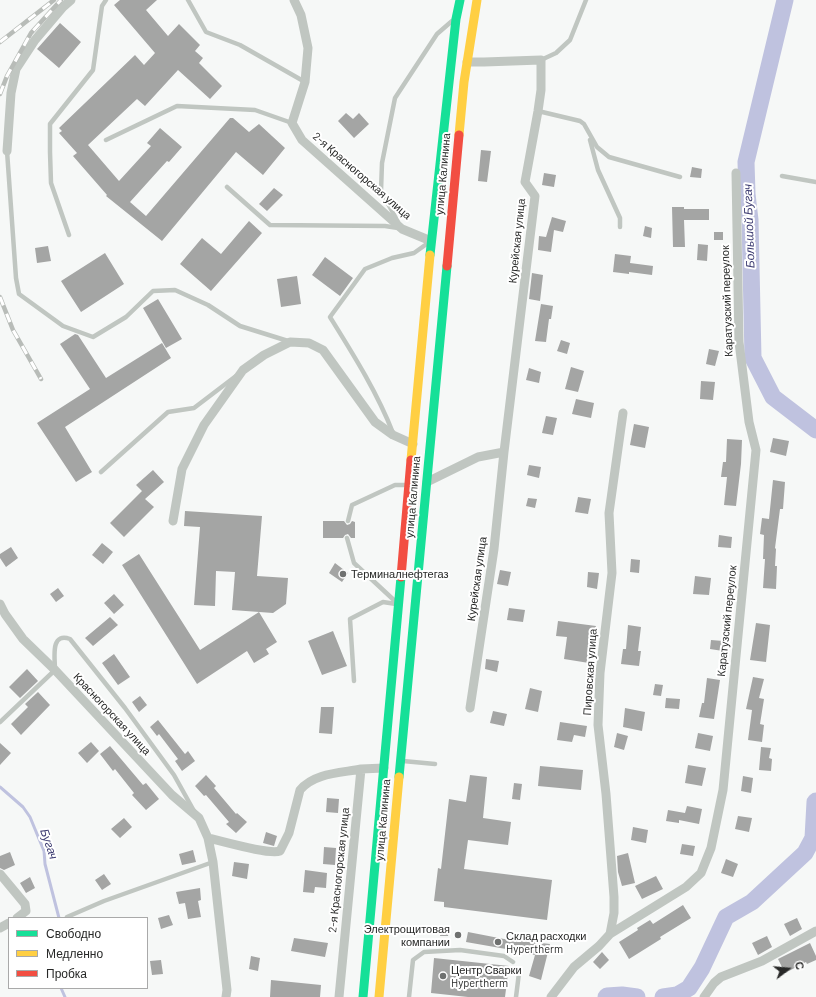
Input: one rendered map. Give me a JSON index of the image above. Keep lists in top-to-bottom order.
{
  "streets": {
    "main road": ["улица Калинина"],
    "street": [
      "2-я Красногорская улица",
      "Курейская улица",
      "Каратузский переулок",
      "Пировская улица",
      "Красногорская улица"
    ]
  },
  "crossings": [
    ["улица Калинина", "2-я Красногорская улица"],
    ["Каратузский переулок", "Пировская улица"]
  ],
  "water": ["Большой Бугач", "Бугач"],
  "places": [
    "Терминалнефтегаз",
    "Электрощитовая компании",
    "Склад расходки Hypertherm",
    "Центр Сварки Hypertherm"
  ],
  "legend": ["Свободно", "Медленно", "Пробка"],
  "north": "right"
}
